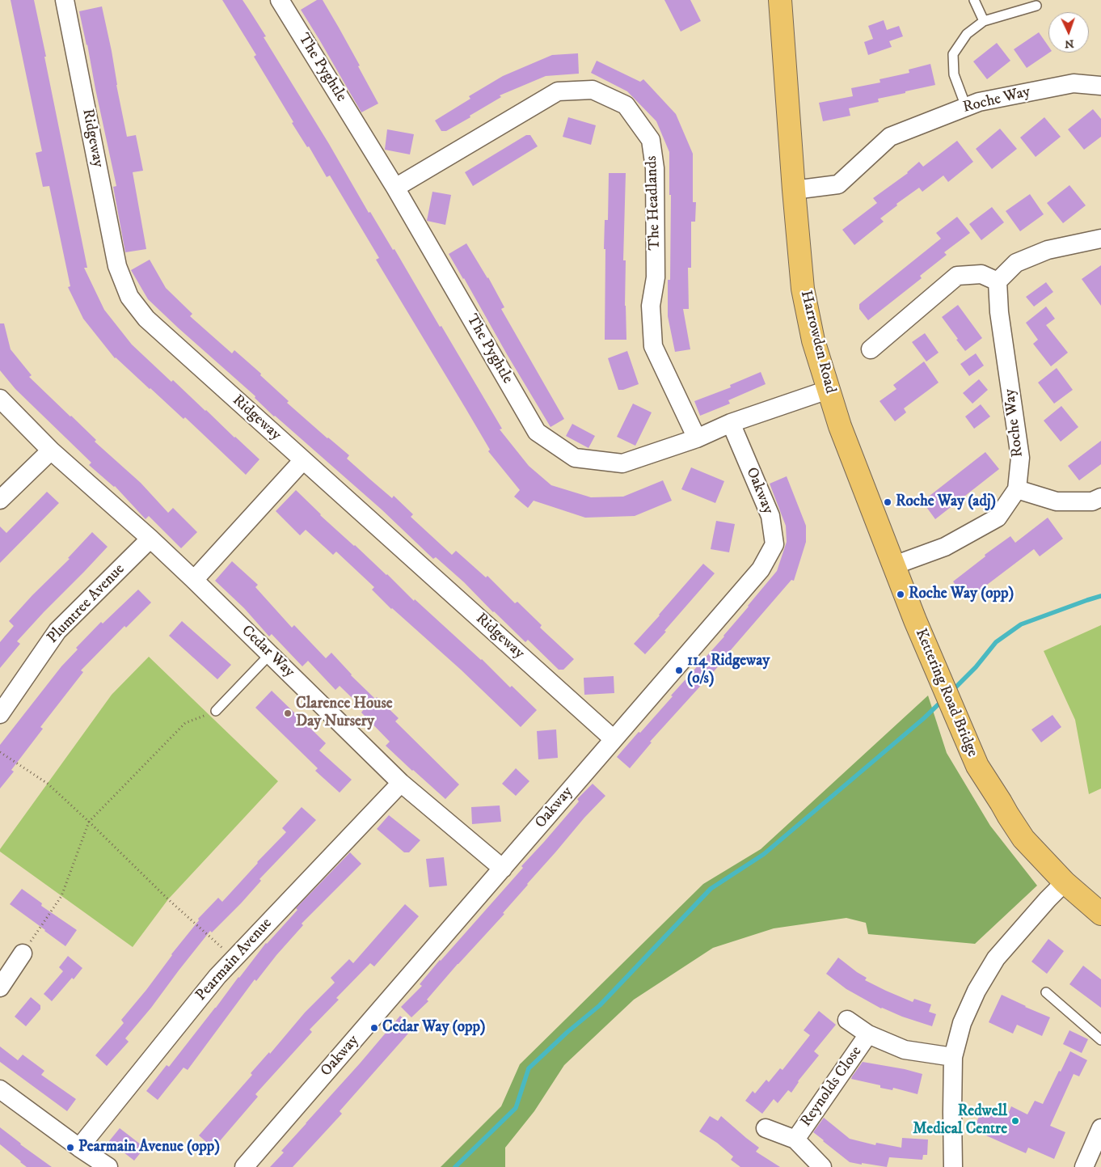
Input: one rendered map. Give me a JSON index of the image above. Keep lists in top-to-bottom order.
{
  "streets": {
    "main road": ["Harrowden Road", "Kettering Road Bridge"],
    "street": [
      "The Pyghtle",
      "Roche Way",
      "Ridgeway",
      "The Headlands",
      "Oakway",
      "Plumtree Avenue",
      "Cedar Way",
      "Pearmain Avenue",
      "Reynolds Close"
    ]
  },
  "crossings": [
    ["The Pyghtle", "The Headlands"],
    ["The Pyghtle", "Harrowden Road"],
    ["The Pyghtle", "Oakway"],
    ["Roche Way", "Harrowden Road"],
    ["Ridgeway", "Oakway"],
    ["Harrowden Road", "Kettering Road Bridge"],
    ["Oakway", "Cedar Way"],
    ["Plumtree Avenue", "Cedar Way"],
    ["Cedar Way", "Pearmain Avenue"]
  ],
  "places": [
    "Roche Way (adj)",
    "Roche Way (opp)",
    "114 Ridgeway (o/s)",
    "Clarence House Day Nursery",
    "Cedar Way (opp)",
    "Redwell Medical Centre",
    "Pearmain Avenue (opp)"
  ],
  "north": "bottom"
}
